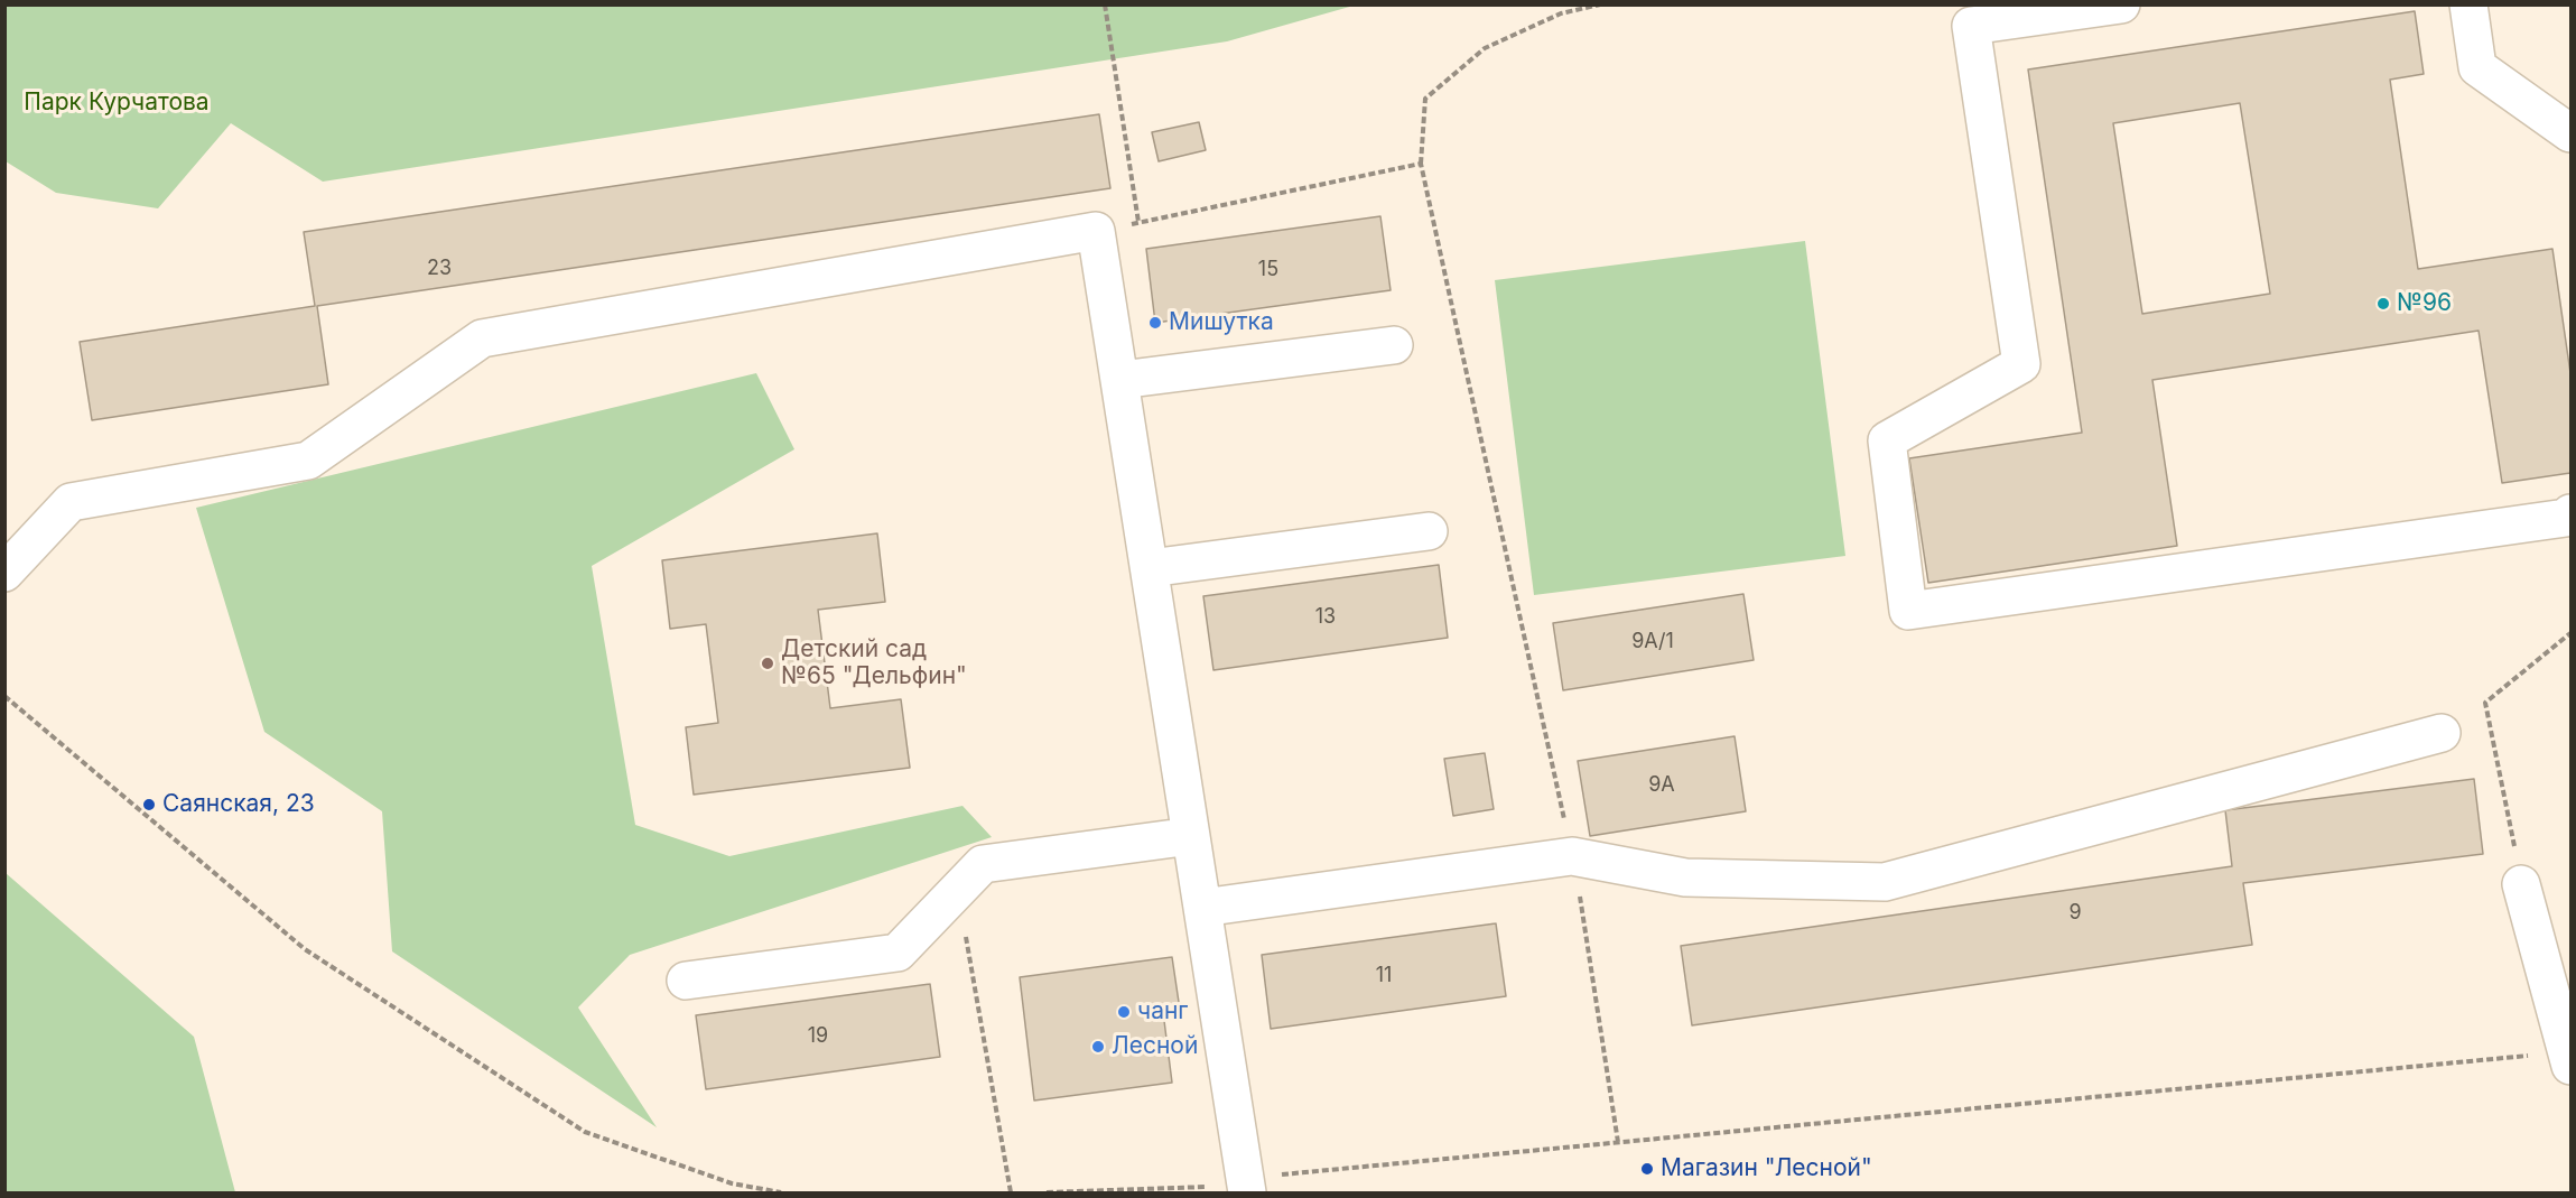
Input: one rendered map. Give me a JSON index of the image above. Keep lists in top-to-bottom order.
{
  "parks": ["Парк Курчатова"],
  "places": [
    "№96",
    "Мишутка",
    "Детский сад №65 \"Дельфин\"",
    "Саянская, 23",
    "чанг",
    "Лесной",
    "Магазин \"Лесной\""
  ],
  "house_numbers": [
    "23",
    "15",
    "13",
    "9А/1",
    "9А",
    "9",
    "11",
    "19"
  ]
}
